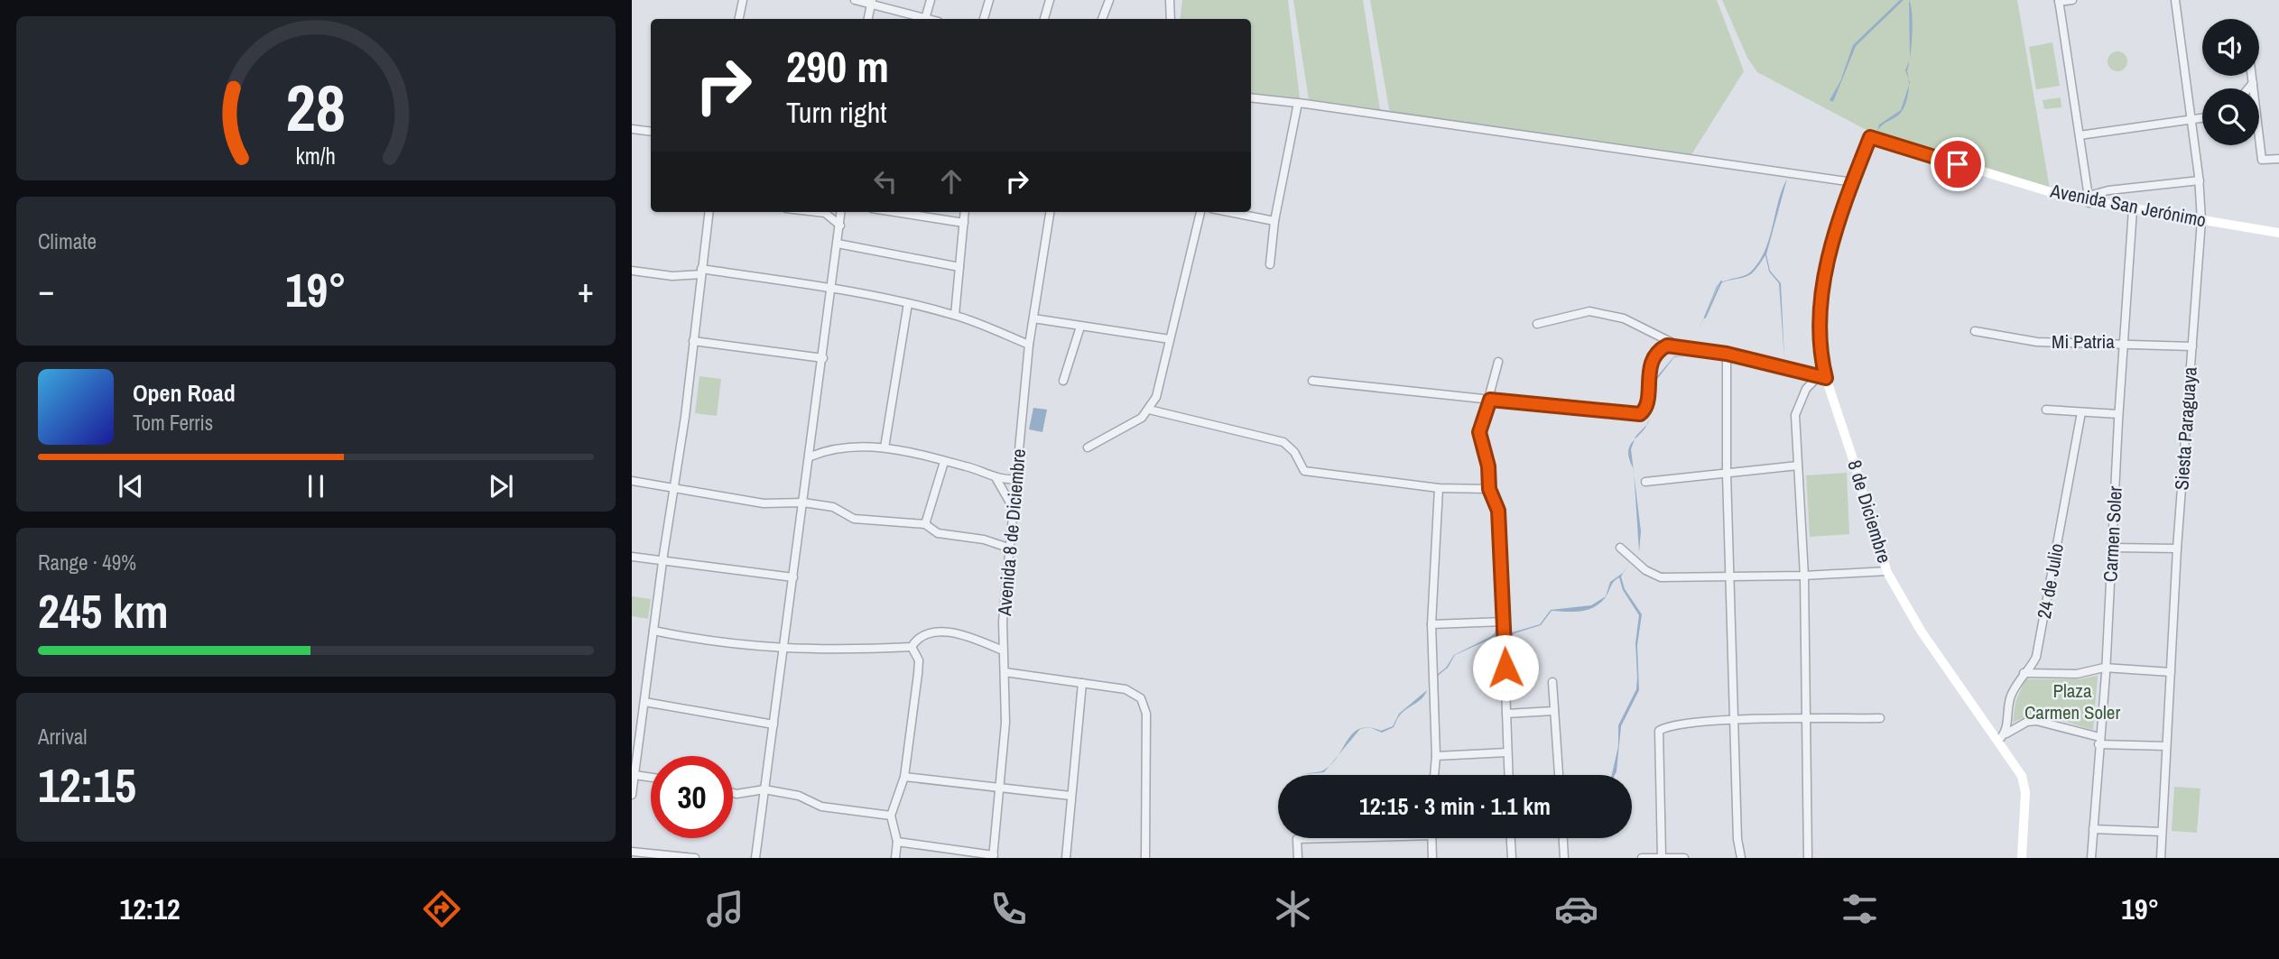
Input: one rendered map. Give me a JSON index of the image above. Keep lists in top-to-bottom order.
{
  "streets": {
    "street": [
      "Avenida San Jerónimo",
      "Mi Patria",
      "Siesta Paraguaya",
      "8 de Diciembre",
      "Avenida 8 de Diciembre",
      "Carmen Soler",
      "24 de Julio"
    ]
  },
  "crossings": [
    ["Avenida San Jerónimo", "Siesta Paraguaya"],
    ["Avenida San Jerónimo", "8 de Diciembre"],
    ["Avenida San Jerónimo", "Carmen Soler"],
    ["Mi Patria", "Siesta Paraguaya"],
    ["Mi Patria", "Carmen Soler"],
    ["8 de Diciembre", "24 de Julio"]
  ],
  "parks": ["Plaza Carmen Soler"],
  "page": {
    "turn": ["290 m", "Turn right"],
    "tile": [
      "Climate",
      ["Range · 49%", "245 km"],
      ["Arrival", "12:15"]
    ],
    "heat": ["−", "19°", "+"],
    "song": ["Open Road", "Tom Ferris"],
    "limit": "30",
    "trip": "12:15 · 3 min · 1.1 km",
    "tabs": ["12:12", "19°"],
    "gauge": ["28", "km/h"]
  }
}
